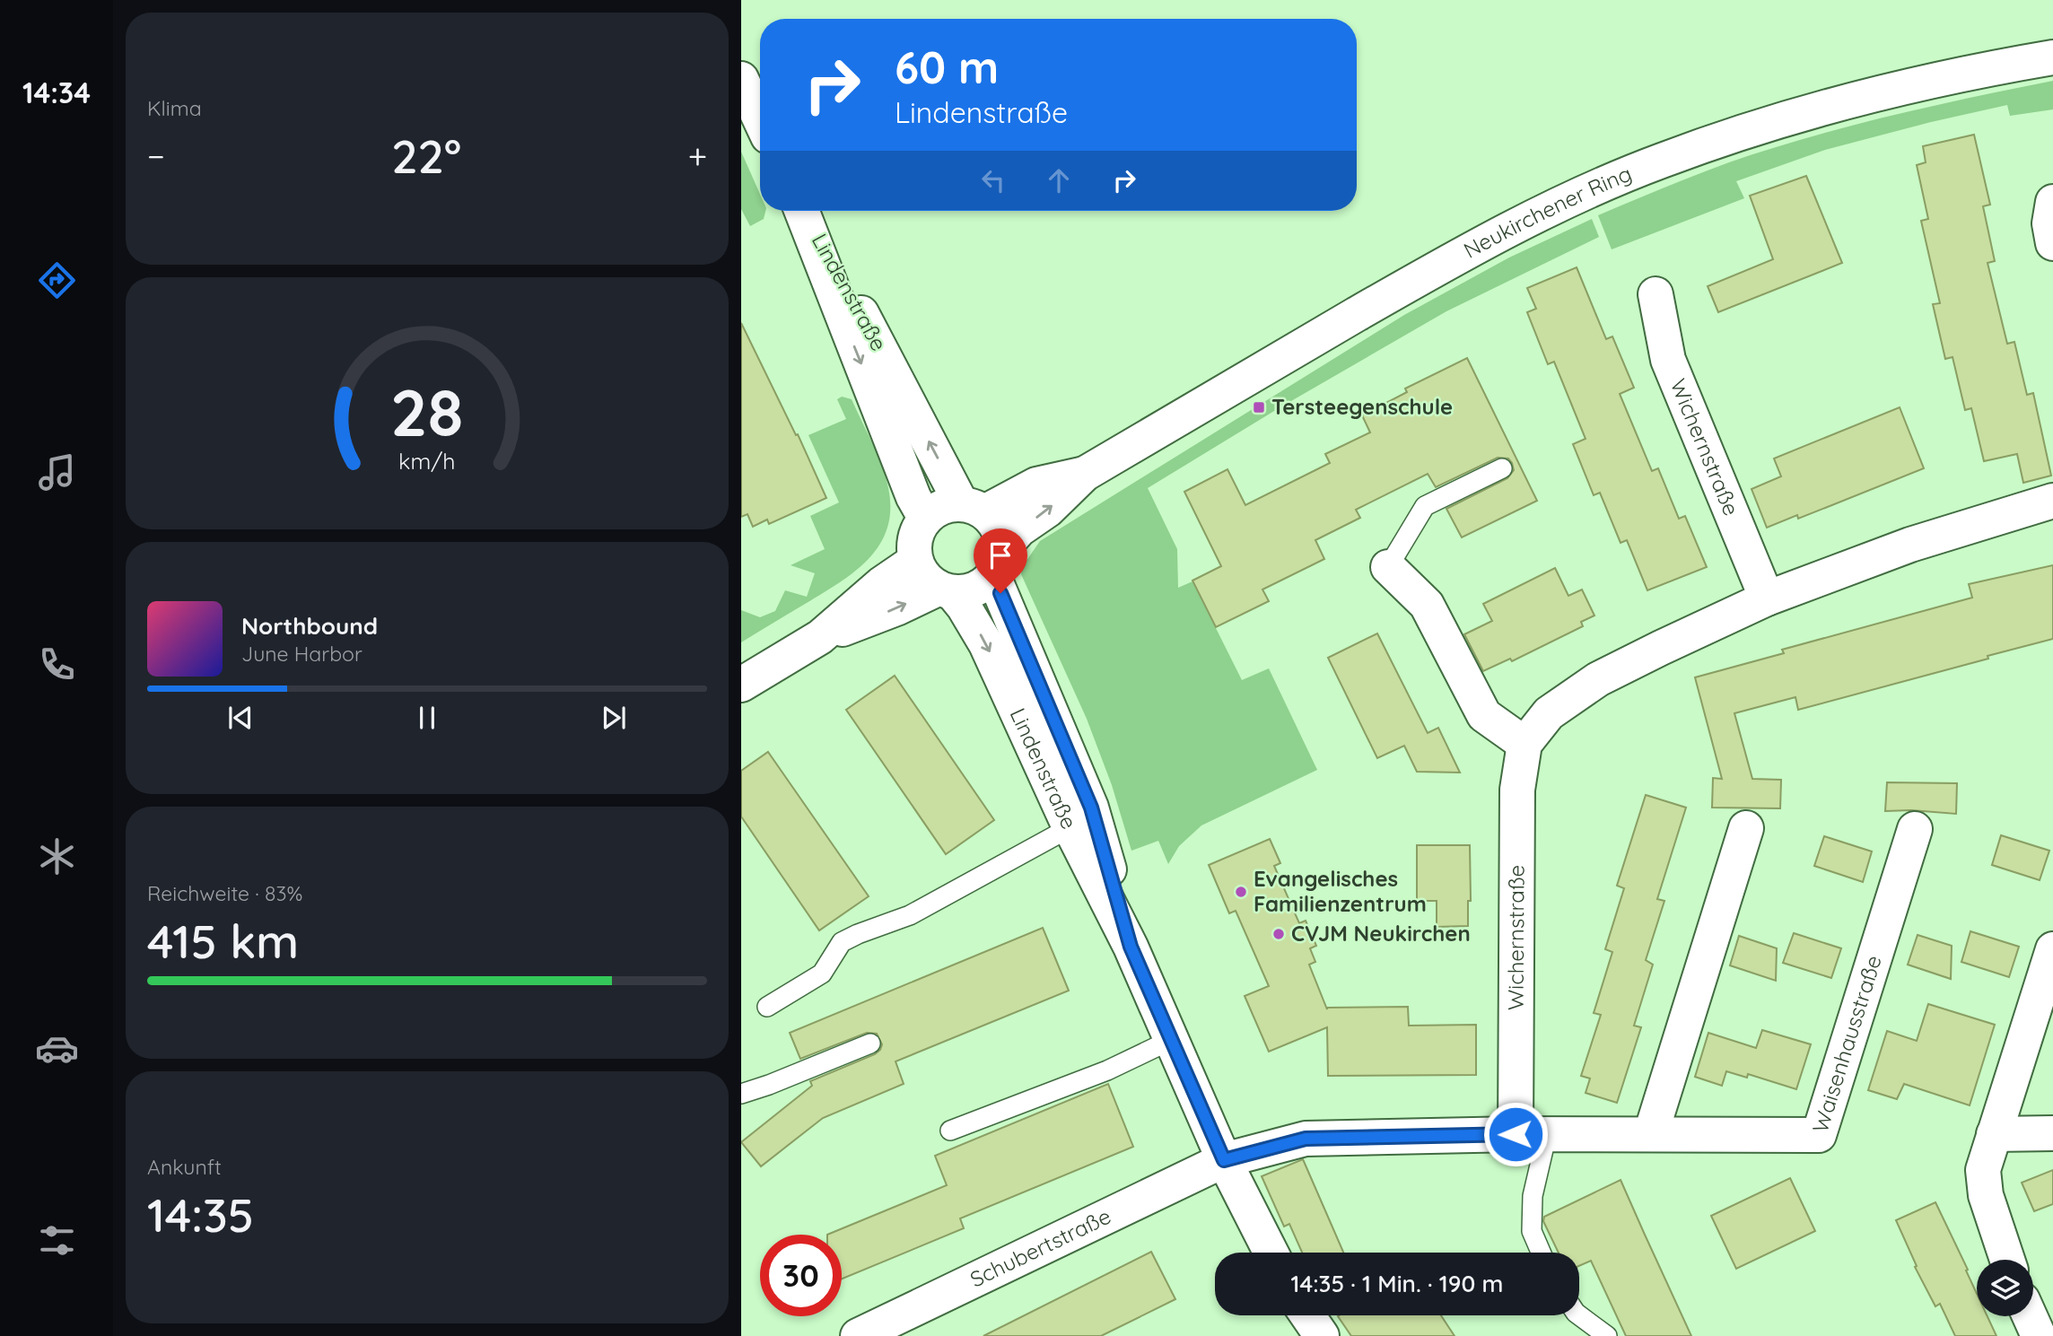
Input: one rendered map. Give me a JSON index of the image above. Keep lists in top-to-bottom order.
{
  "streets": {
    "street": [
      "Neukirchener Ring",
      "Lindenstraße",
      "Wichernstraße",
      "Waisenhausstraße",
      "Schubertstraße"
    ]
  },
  "crossings": [
    ["Neukirchener Ring", "Lindenstraße"],
    ["Lindenstraße", "Waisenhausstraße"],
    ["Lindenstraße", "Schubertstraße"],
    ["Wichernstraße", "Waisenhausstraße"],
    ["Waisenhausstraße", "Schubertstraße"]
  ],
  "places": {
    "transit": ["Tersteegenschule"],
    "other": ["Evangelisches Familienzentrum", "CVJM Neukirchen"]
  },
  "page": {
    "tabs": "14:34",
    "tile": [
      "Klima",
      ["Reichweite · 83%", "415 km"],
      ["Ankunft", "14:35"]
    ],
    "turn": ["60 m", "Lindenstraße"],
    "heat": ["−", "22°", "+"],
    "song": ["Northbound", "June Harbor"],
    "limit": "30",
    "trip": "14:35 · 1 Min. · 190 m",
    "gauge": ["28", "km/h"]
  }
}
